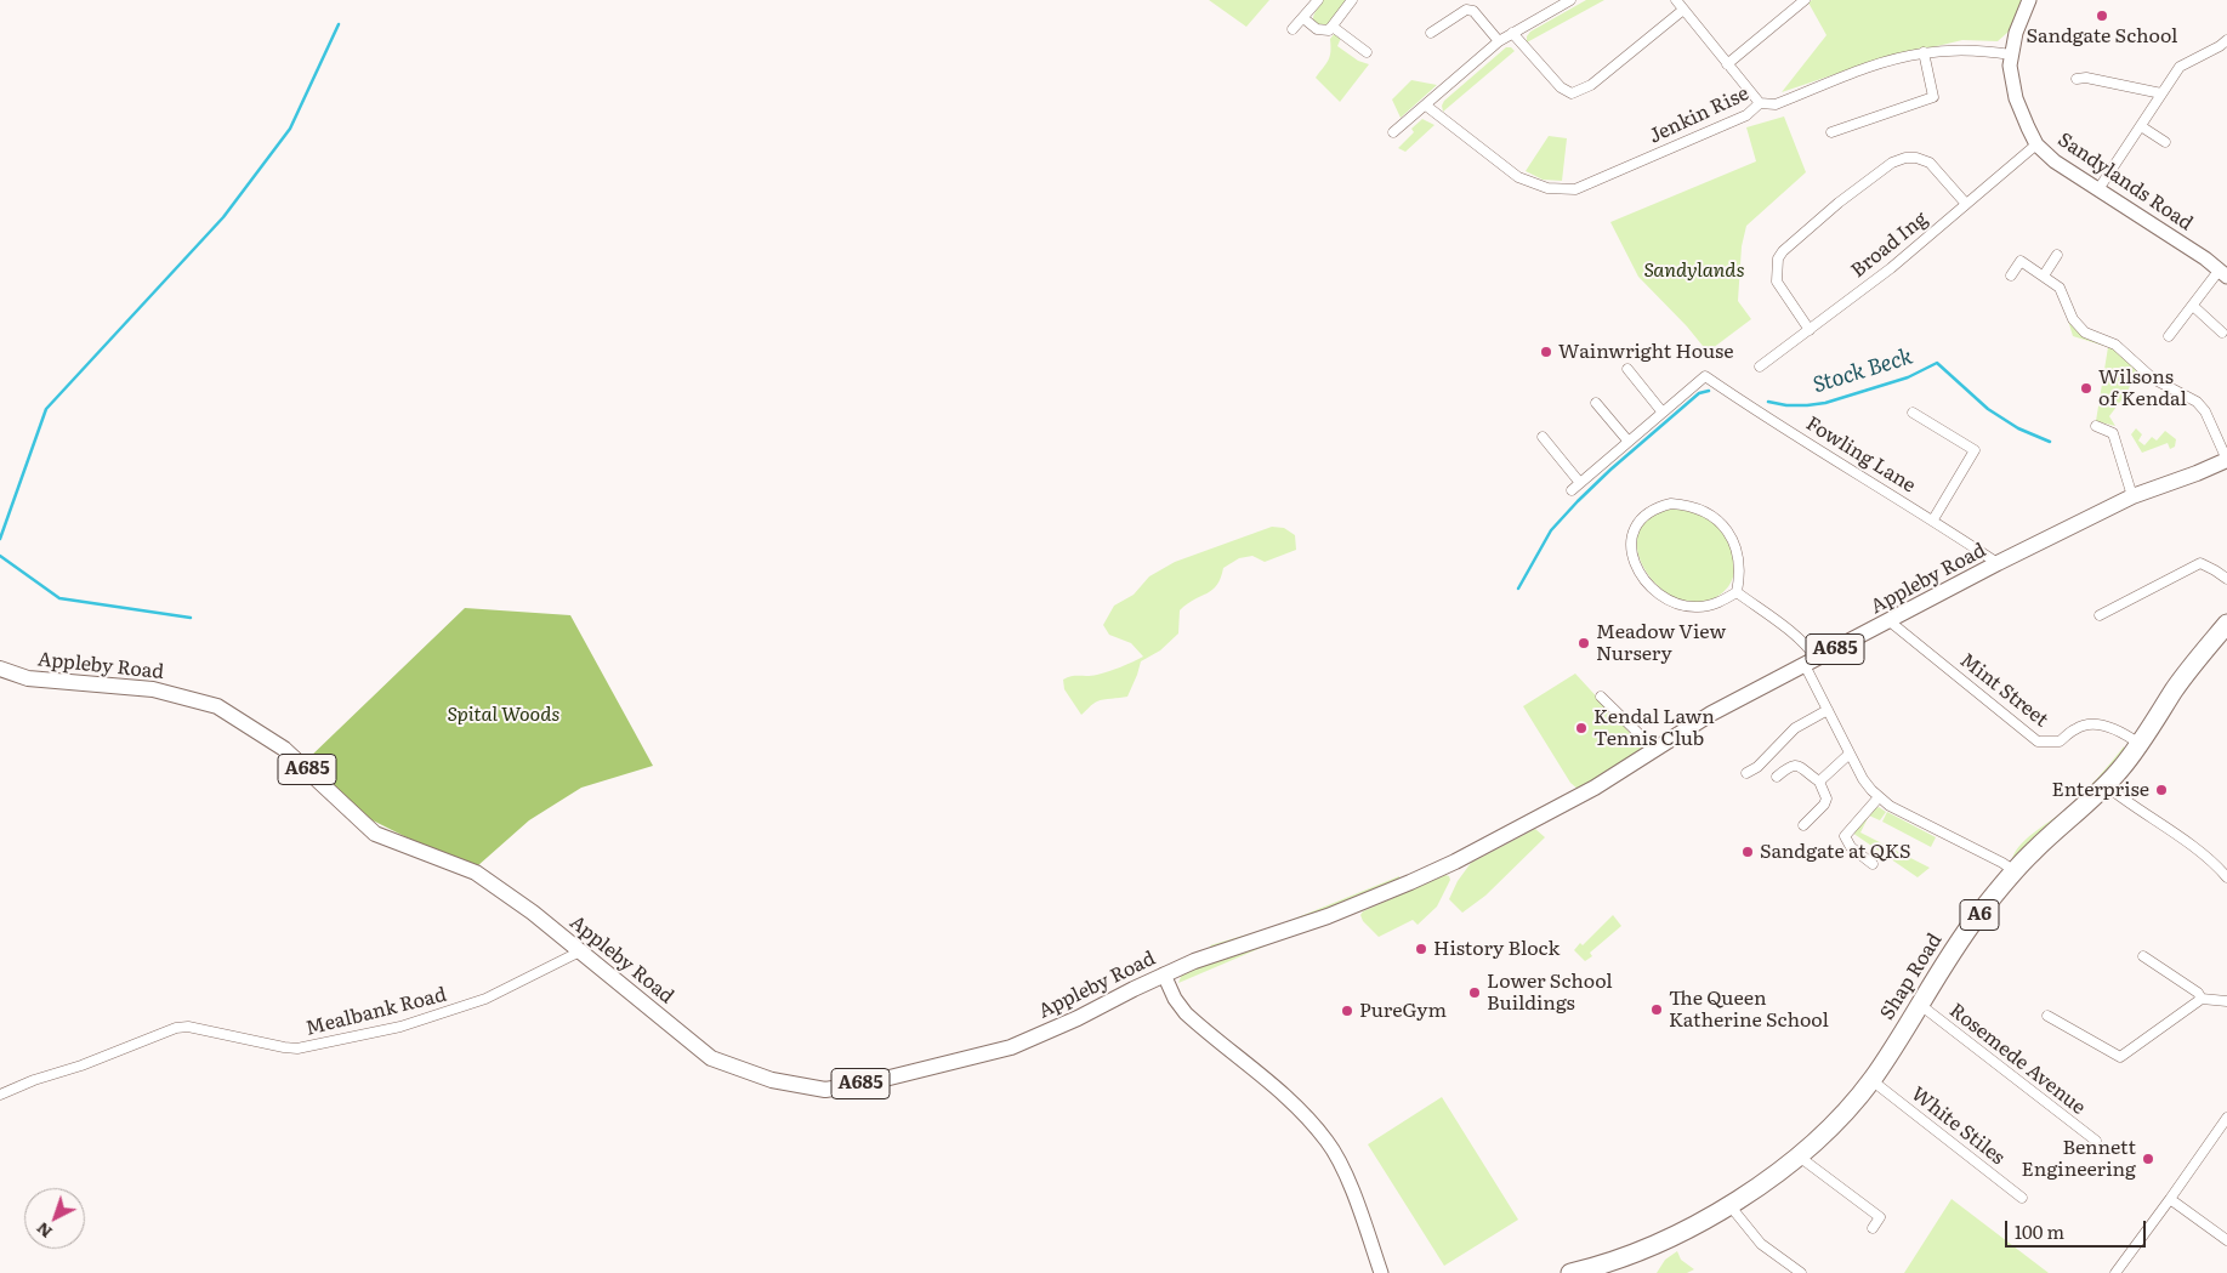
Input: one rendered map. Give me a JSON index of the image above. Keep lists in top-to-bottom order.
{
  "streets": {
    "highway": ["A6", "Shap Road"],
    "main road": ["Appleby Road", "A685"],
    "street": [
      "Jenkin Rise",
      "Sandylands Road",
      "Broad Ing",
      "Fowling Lane",
      "Mint Street",
      "Mealbank Road",
      "Rosemede Avenue",
      "White Stiles"
    ]
  },
  "crossings": [
    ["Jenkin Rise", "Sandylands Road"],
    ["Sandylands Road", "Broad Ing"],
    ["Fowling Lane", "Appleby Road"],
    ["Appleby Road", "Mint Street"],
    ["Appleby Road", "Mealbank Road"],
    ["Mint Street", "Shap Road"],
    ["Shap Road", "Rosemede Avenue"],
    ["Shap Road", "White Stiles"]
  ],
  "water": ["Stock Beck"],
  "parks": ["Sandylands", "Spital Woods"],
  "places": [
    "Sandgate School",
    "Wainwright House",
    "Wilsons of Kendal",
    "Meadow View Nursery",
    "Kendal Lawn Tennis Club",
    "Enterprise",
    "Sandgate at QKS",
    "History Block",
    "Lower School Buildings",
    "The Queen Katherine School",
    "PureGym",
    "Bennett Engineering"
  ],
  "scale_bar": "100 m",
  "north": "bottom left"
}
